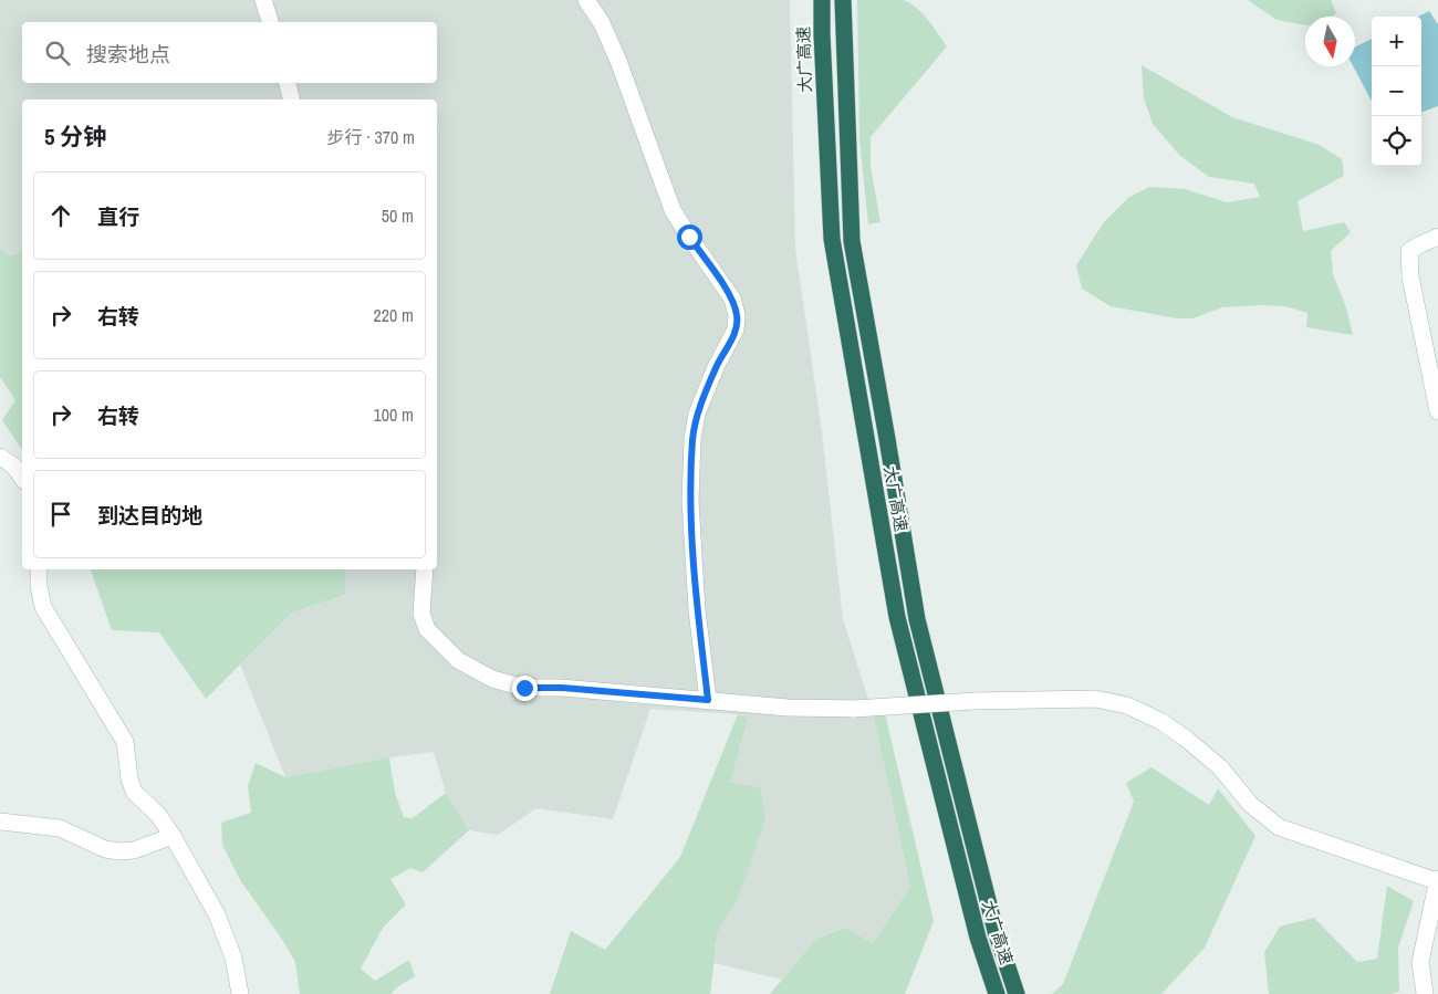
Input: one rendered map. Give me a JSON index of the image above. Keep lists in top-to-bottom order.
{
  "streets": {
    "highway": ["大广高速"]
  },
  "north": "bottom",
  "page": {
    "map_buttons": ["+", "−"],
    "search": "搜索地点",
    "heading": ["5 分钟", "步行 · 370 m"],
    "list": [
      ["直行", "50 m"],
      ["右转", "220 m"],
      ["右转", "100 m"],
      "到达目的地"
    ]
  }
}
